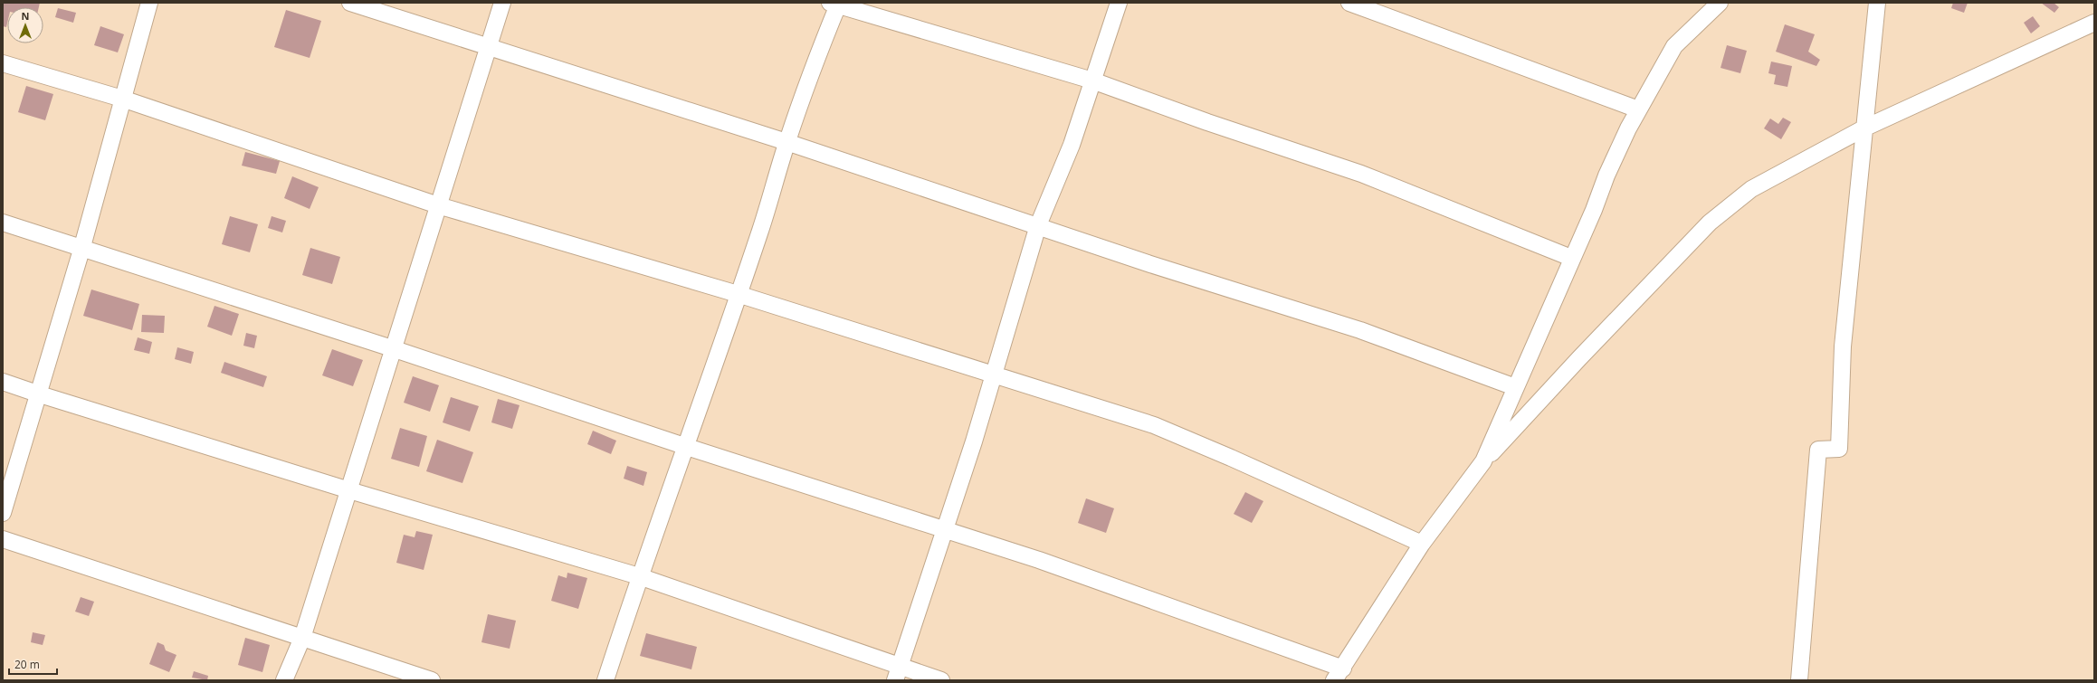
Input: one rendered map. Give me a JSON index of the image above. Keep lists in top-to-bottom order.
{
  "scale_bar": "20 m",
  "north": "top"
}
